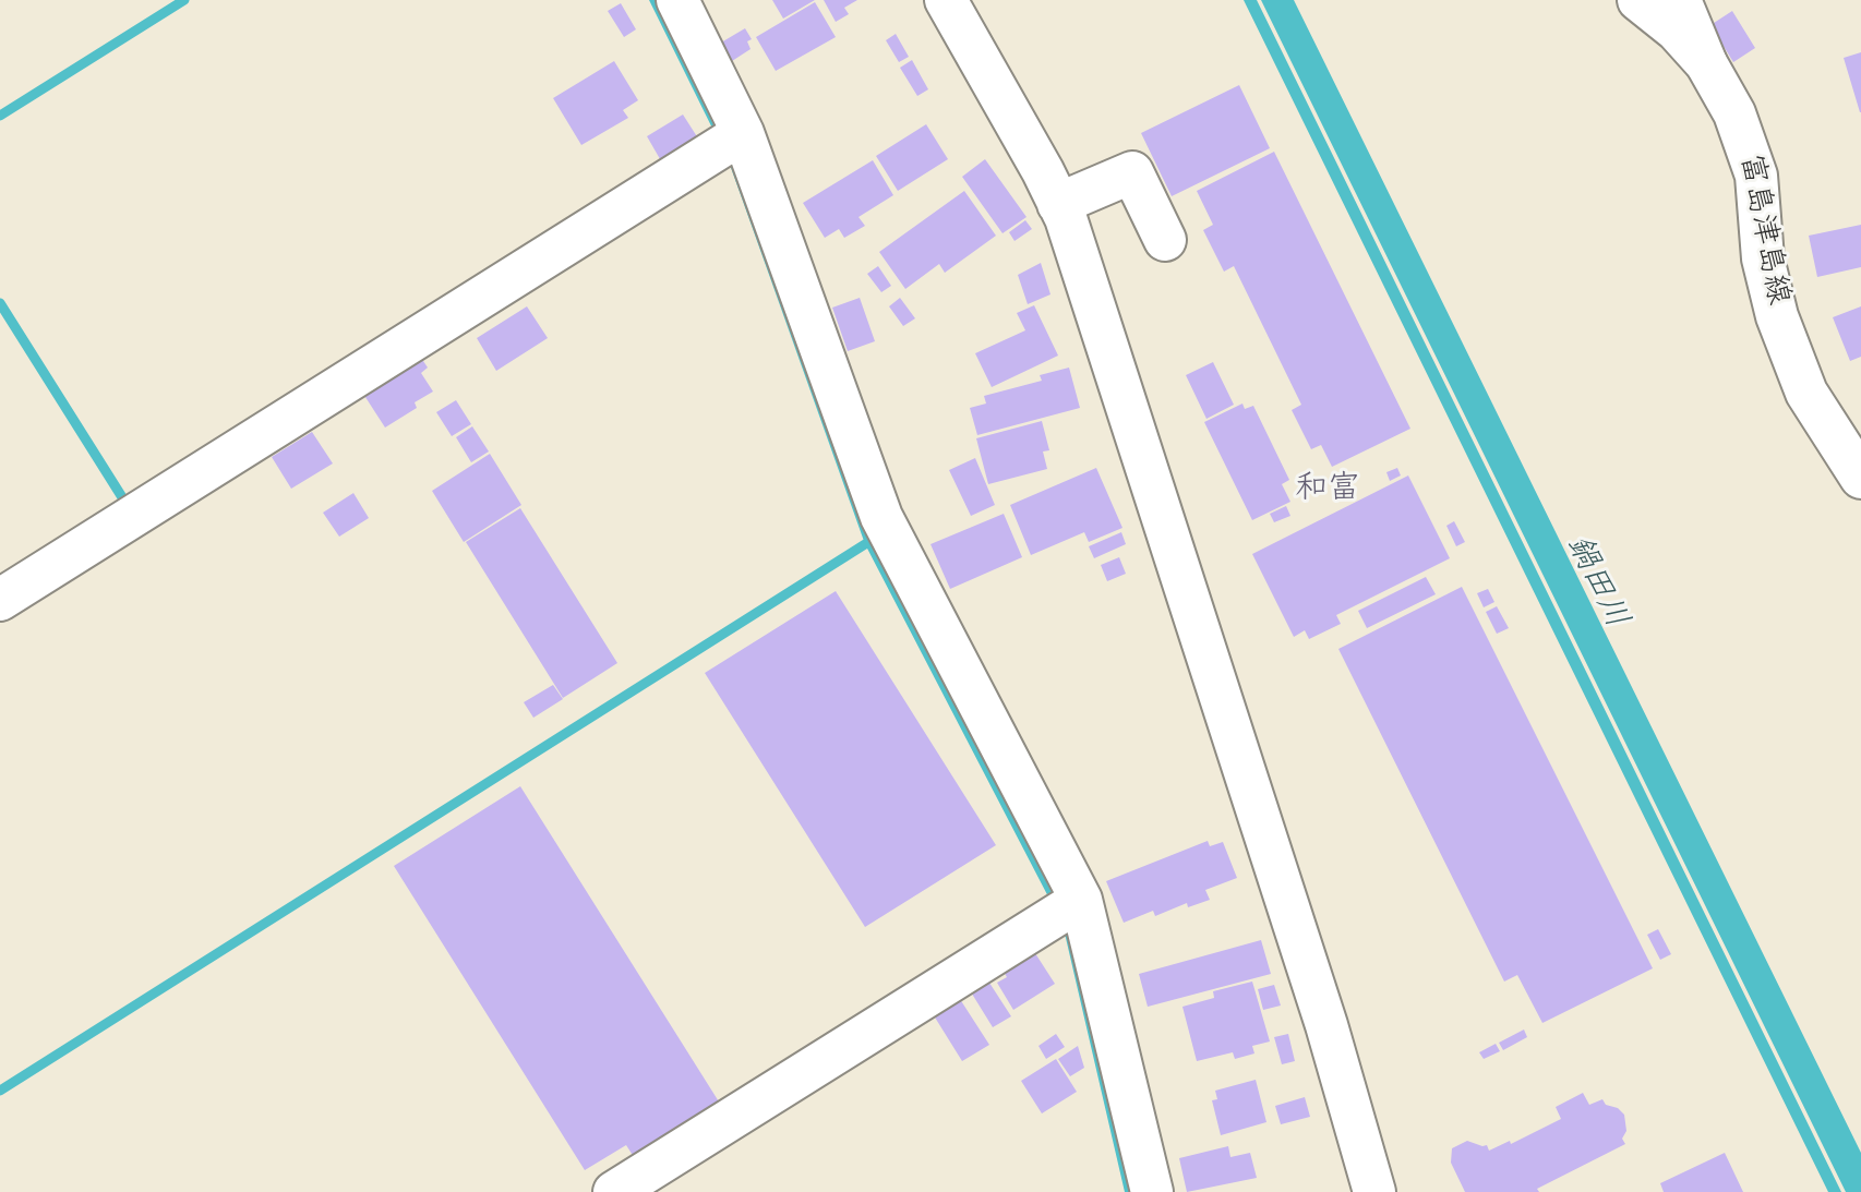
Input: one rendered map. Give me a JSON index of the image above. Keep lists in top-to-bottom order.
{
  "streets": {
    "street": ["富島津島線"]
  },
  "districts": ["和富"],
  "water": ["鍋田川"]
}
